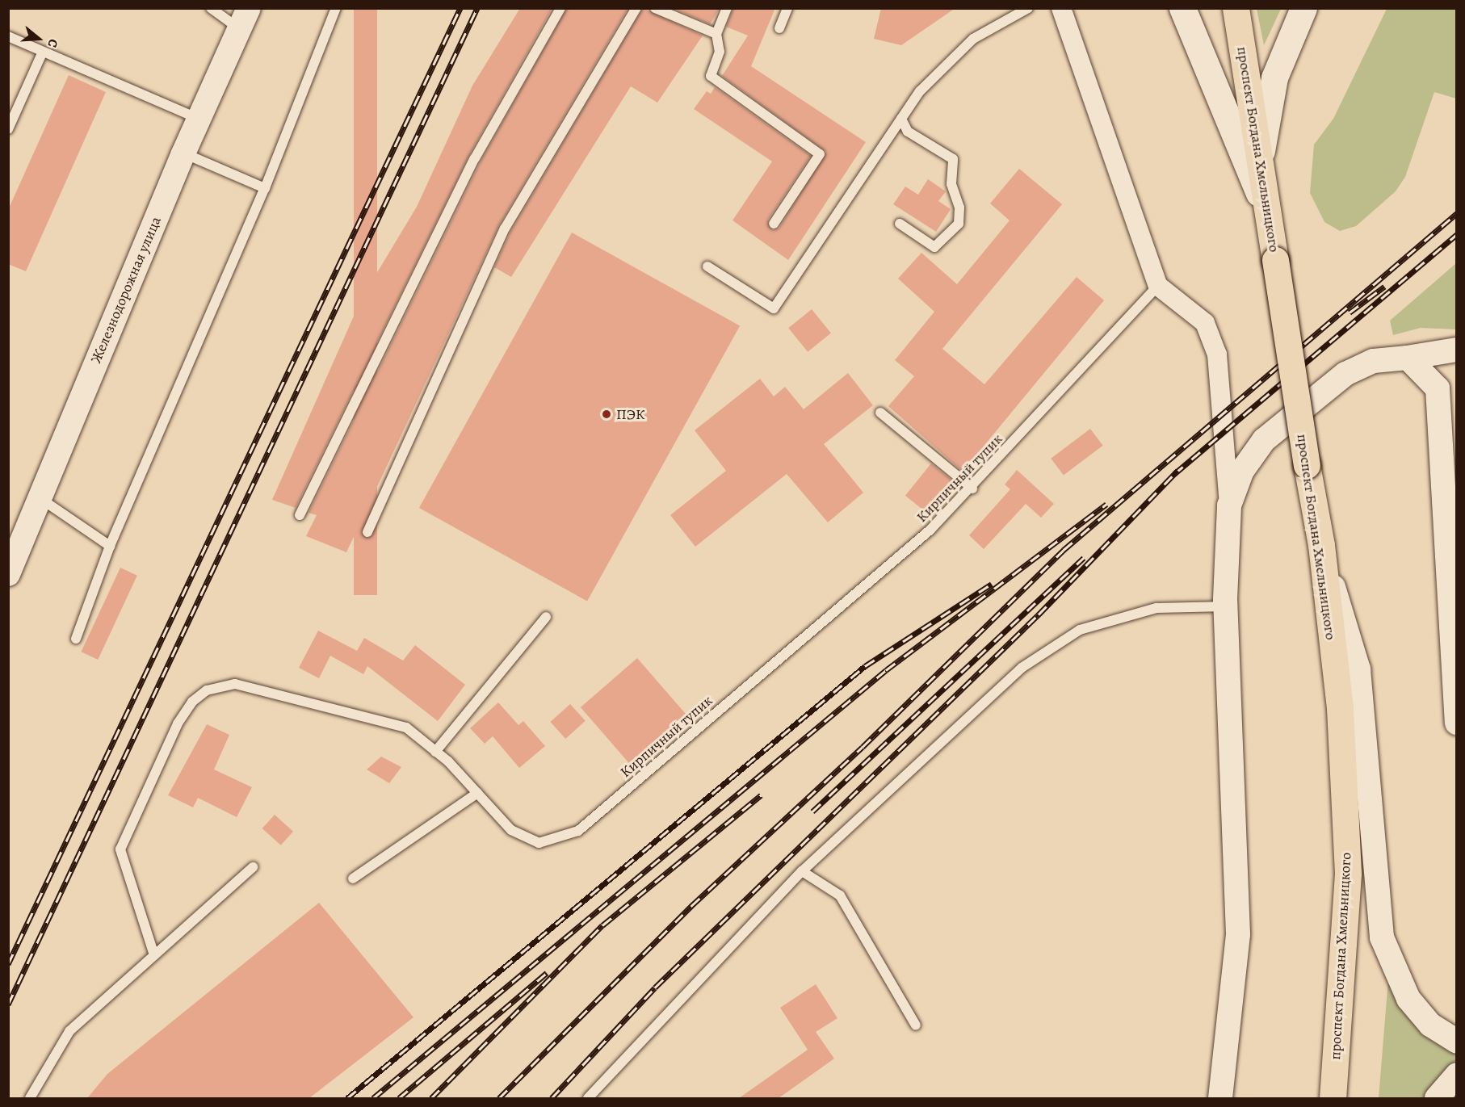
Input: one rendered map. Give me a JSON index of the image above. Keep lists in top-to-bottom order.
{
  "streets": {
    "main road": ["проспект Богдана Хмельницкого"],
    "street": ["Железнодорожная улица"],
    "lane": ["Кирпичный тупик"]
  },
  "places": ["ПЭК"],
  "north": "right"
}
